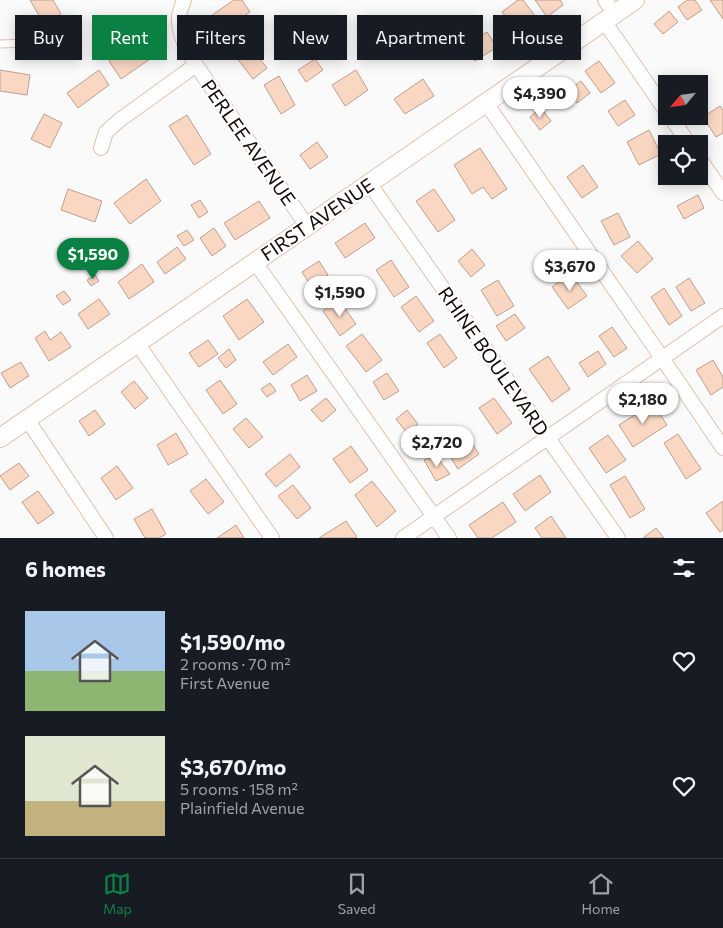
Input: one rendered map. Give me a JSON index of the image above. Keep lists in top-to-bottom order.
{
  "streets": {
    "street": ["PERLEE AVENUE", "FIRST AVENUE", "RHINE BOULEVARD"]
  },
  "crossings": [
    ["PERLEE AVENUE", "FIRST AVENUE"],
    ["FIRST AVENUE", "RHINE BOULEVARD"]
  ],
  "north": "bottom left",
  "page": {
    "chip": [
      "Buy",
      "Rent",
      "Filters",
      "New",
      "Apartment",
      "House"
    ],
    "price": [
      "$4,390",
      "$1,590",
      "$3,670",
      "$1,590",
      "$2,180",
      "$2,720"
    ],
    "heading": "6 homes",
    "list": [
      {
        "name": "$1,590/mo",
        "note": "2 rooms · 70 m² · First Avenue"
      },
      {
        "name": "$3,670/mo",
        "note": "5 rooms · 158 m² · Plainfield Avenue"
      }
    ],
    "tabs": ["Map", "Saved", "Home"]
  }
}
